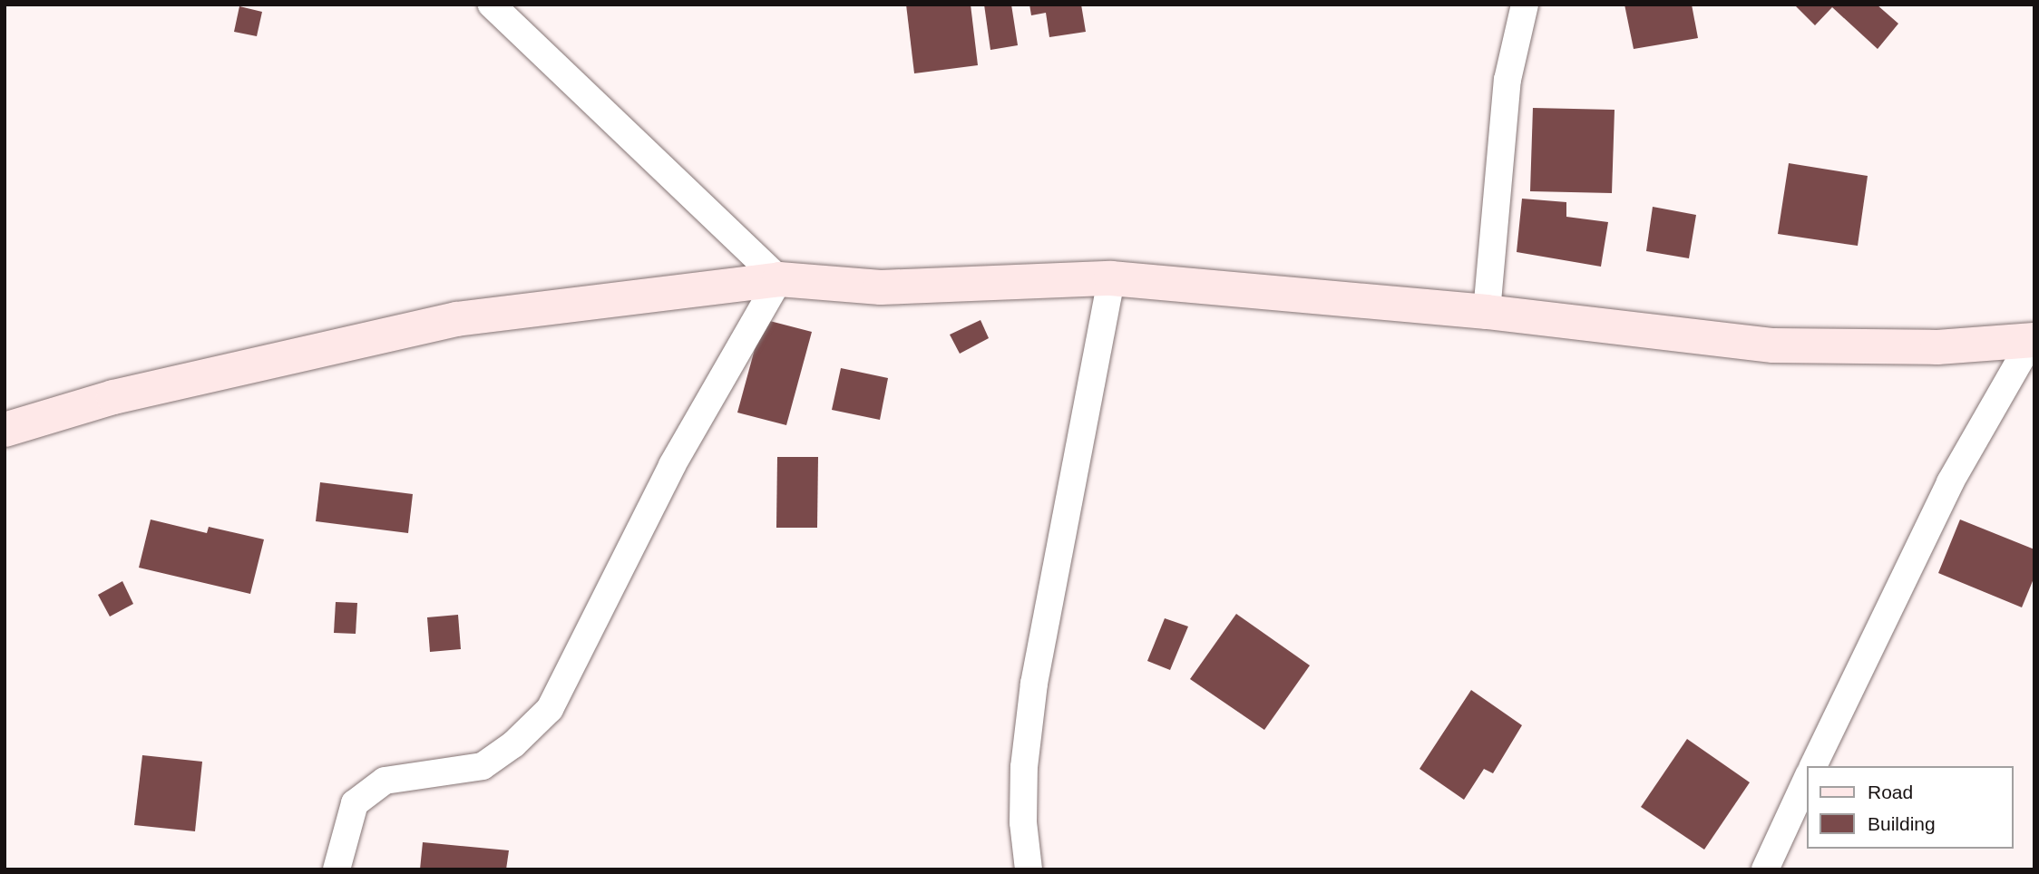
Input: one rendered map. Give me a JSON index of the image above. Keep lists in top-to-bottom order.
{
  "legend": ["Road", "Building"]
}
